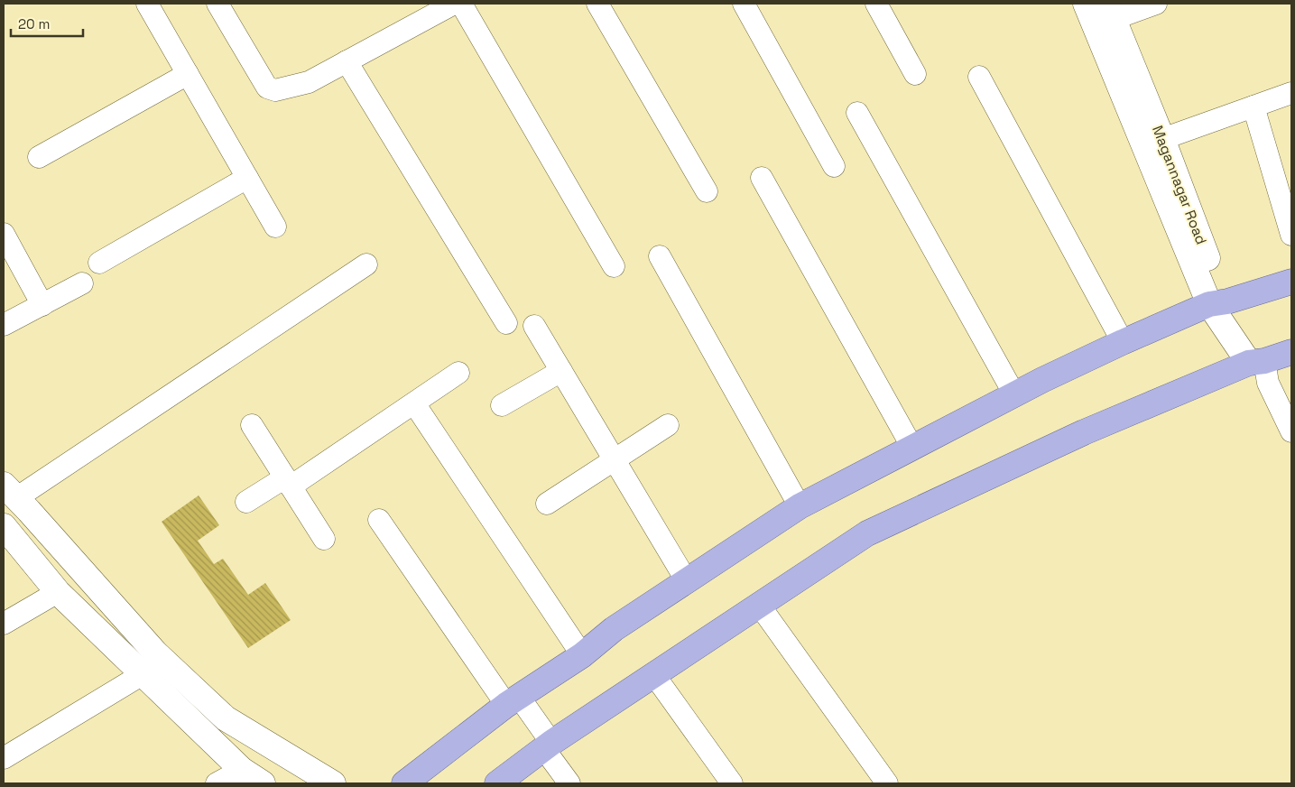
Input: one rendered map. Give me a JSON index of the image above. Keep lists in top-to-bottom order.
{
  "streets": {
    "street": ["Magannagar Road"]
  },
  "scale_bar": "20 m"
}
